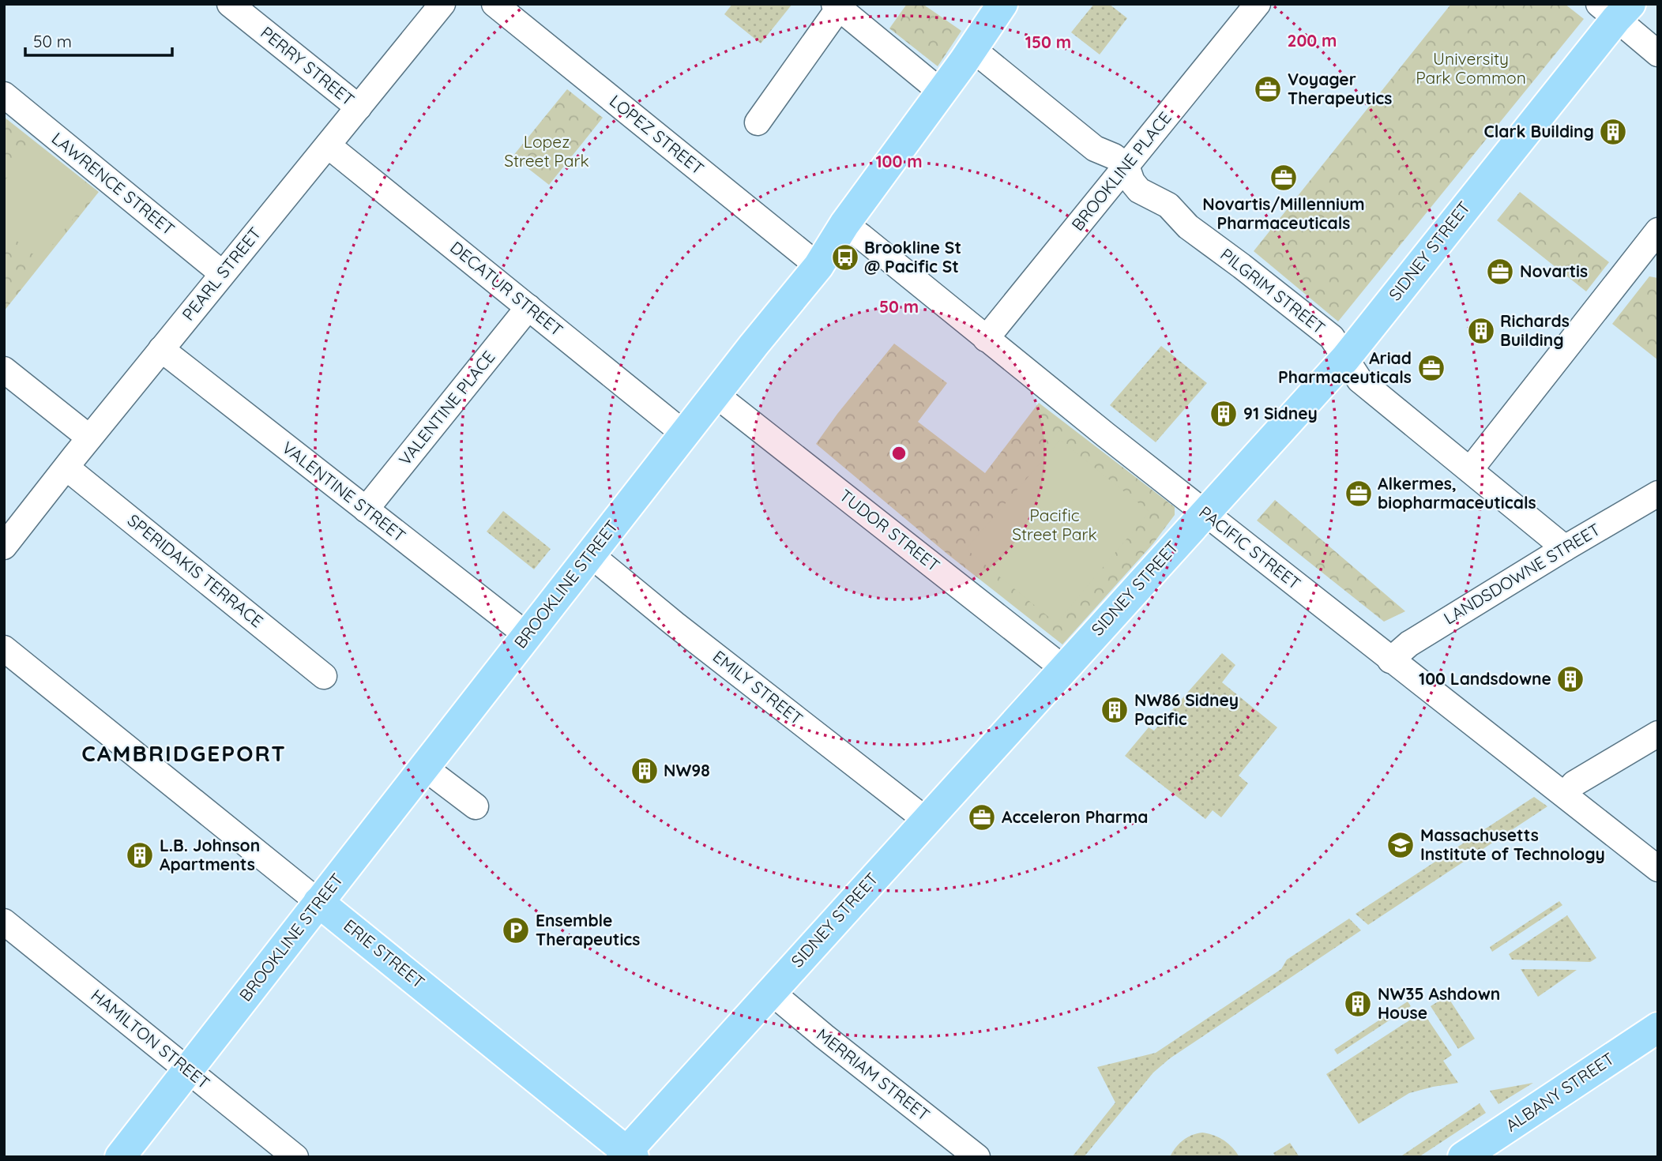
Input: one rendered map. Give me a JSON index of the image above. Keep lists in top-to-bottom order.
{
  "streets": {
    "main road": [
      "SIDNEY STREET",
      "BROOKLINE STREET",
      "ERIE STREET",
      "ALBANY STREET"
    ],
    "street": [
      "PERRY STREET",
      "LOPEZ STREET",
      "BROOKLINE PLACE",
      "LAWRENCE STREET",
      "PEARL STREET",
      "DECATUR STREET",
      "PILGRIM STREET",
      "VALENTINE PLACE",
      "VALENTINE STREET",
      "TUDOR STREET",
      "PACIFIC STREET",
      "SPERIDAKIS TERRACE",
      "LANDSDOWNE STREET",
      "EMILY STREET",
      "HAMILTON STREET",
      "MERRIAM STREET"
    ]
  },
  "crossings": [
    ["PERRY STREET", "PEARL STREET"],
    ["LOPEZ STREET", "BROOKLINE STREET"],
    ["BROOKLINE PLACE", "PILGRIM STREET"],
    ["BROOKLINE PLACE", "PACIFIC STREET"],
    ["LAWRENCE STREET", "PEARL STREET"],
    ["SIDNEY STREET", "PILGRIM STREET"],
    ["SIDNEY STREET", "TUDOR STREET"],
    ["SIDNEY STREET", "PACIFIC STREET"],
    ["SIDNEY STREET", "EMILY STREET"],
    ["SIDNEY STREET", "ERIE STREET"],
    ["SIDNEY STREET", "MERRIAM STREET"],
    ["PEARL STREET", "DECATUR STREET"],
    ["PEARL STREET", "VALENTINE STREET"],
    ["PEARL STREET", "SPERIDAKIS TERRACE"],
    ["DECATUR STREET", "VALENTINE PLACE"],
    ["DECATUR STREET", "BROOKLINE STREET"],
    ["PILGRIM STREET", "LANDSDOWNE STREET"],
    ["VALENTINE PLACE", "VALENTINE STREET"],
    ["VALENTINE STREET", "BROOKLINE STREET"],
    ["TUDOR STREET", "BROOKLINE STREET"],
    ["PACIFIC STREET", "LANDSDOWNE STREET"],
    ["PACIFIC STREET", "BROOKLINE STREET"],
    ["BROOKLINE STREET", "EMILY STREET"],
    ["BROOKLINE STREET", "ERIE STREET"],
    ["BROOKLINE STREET", "HAMILTON STREET"]
  ],
  "districts": ["CAMBRIDGEPORT"],
  "parks": ["University Park Common", "Lopez Street Park", "Pacific Street Park"],
  "places": {
    "office": [
      "Voyager Therapeutics",
      "Novartis/Millennium Pharmaceuticals",
      "Novartis",
      "Ariad Pharmaceuticals",
      "Alkermes, biopharmaceuticals",
      "Acceleron Pharma"
    ],
    "building": [
      "Clark Building",
      "Richards Building",
      "91 Sidney",
      "100 Landsdowne",
      "NW86 Sidney Pacific",
      "NW98",
      "L.B. Johnson Apartments",
      "NW35 Ashdown House"
    ],
    "bus stop": ["Brookline St @ Pacific St"],
    "school or university": ["Massachusetts Institute of Technology"],
    "parking": ["Ensemble Therapeutics"]
  },
  "scale_bar": "50 m",
  "rings": [
    "200 m",
    "150 m",
    "100 m",
    "50 m"
  ]
}
